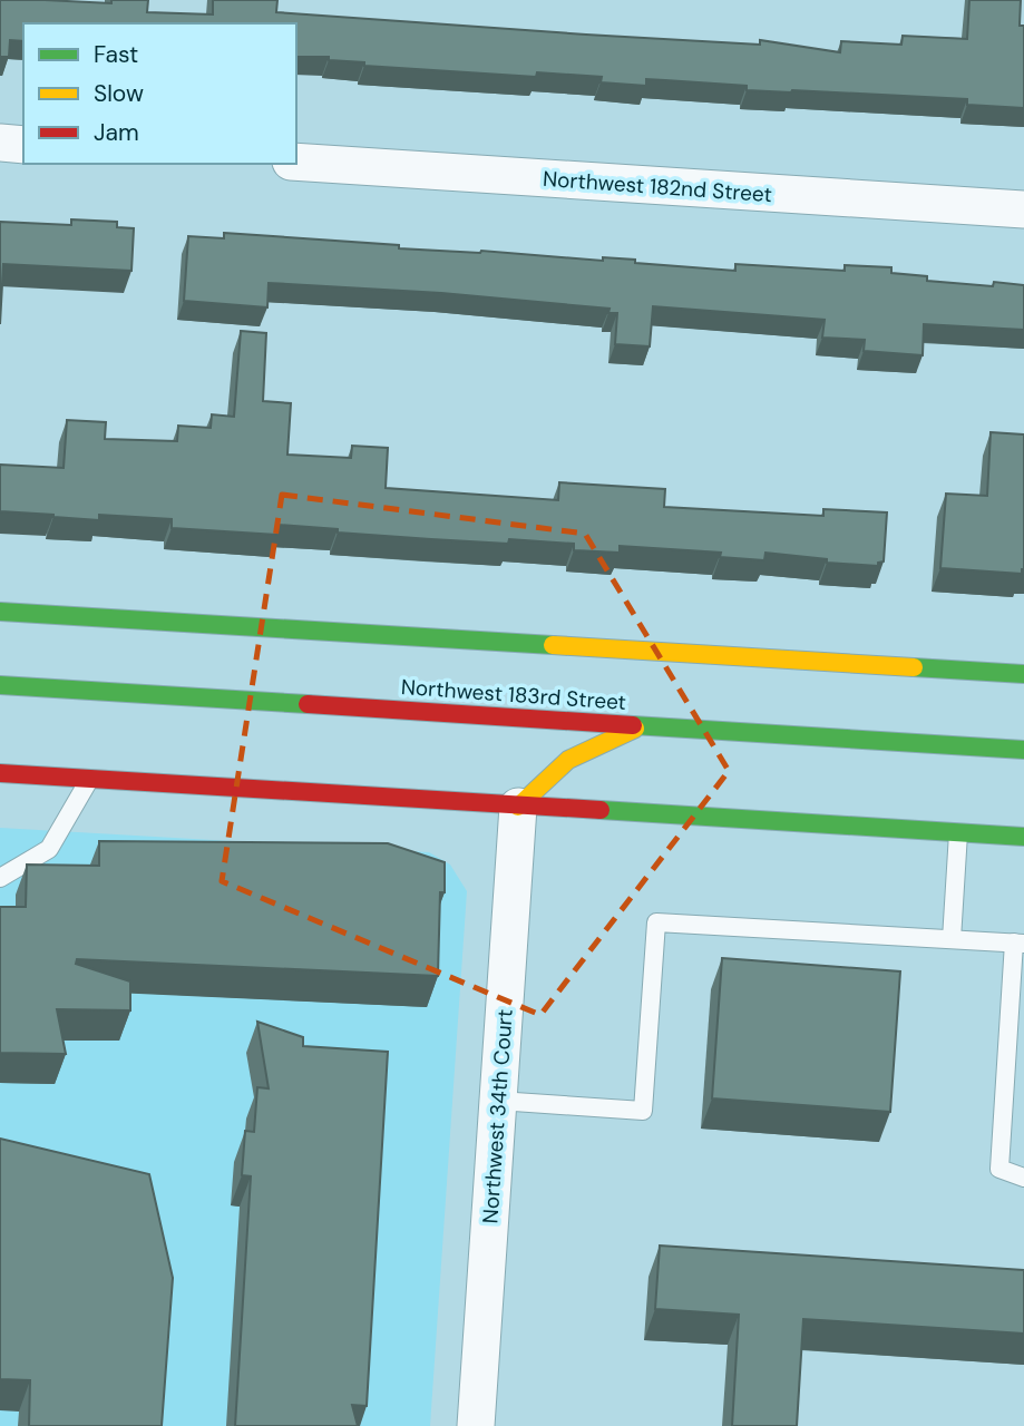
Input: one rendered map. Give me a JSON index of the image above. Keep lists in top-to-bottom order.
{
  "streets": {
    "main road": ["Northwest 183rd Street"],
    "street": ["Northwest 182nd Street", "Northwest 34th Court"]
  },
  "legend": ["Fast", "Slow", "Jam"]
}
